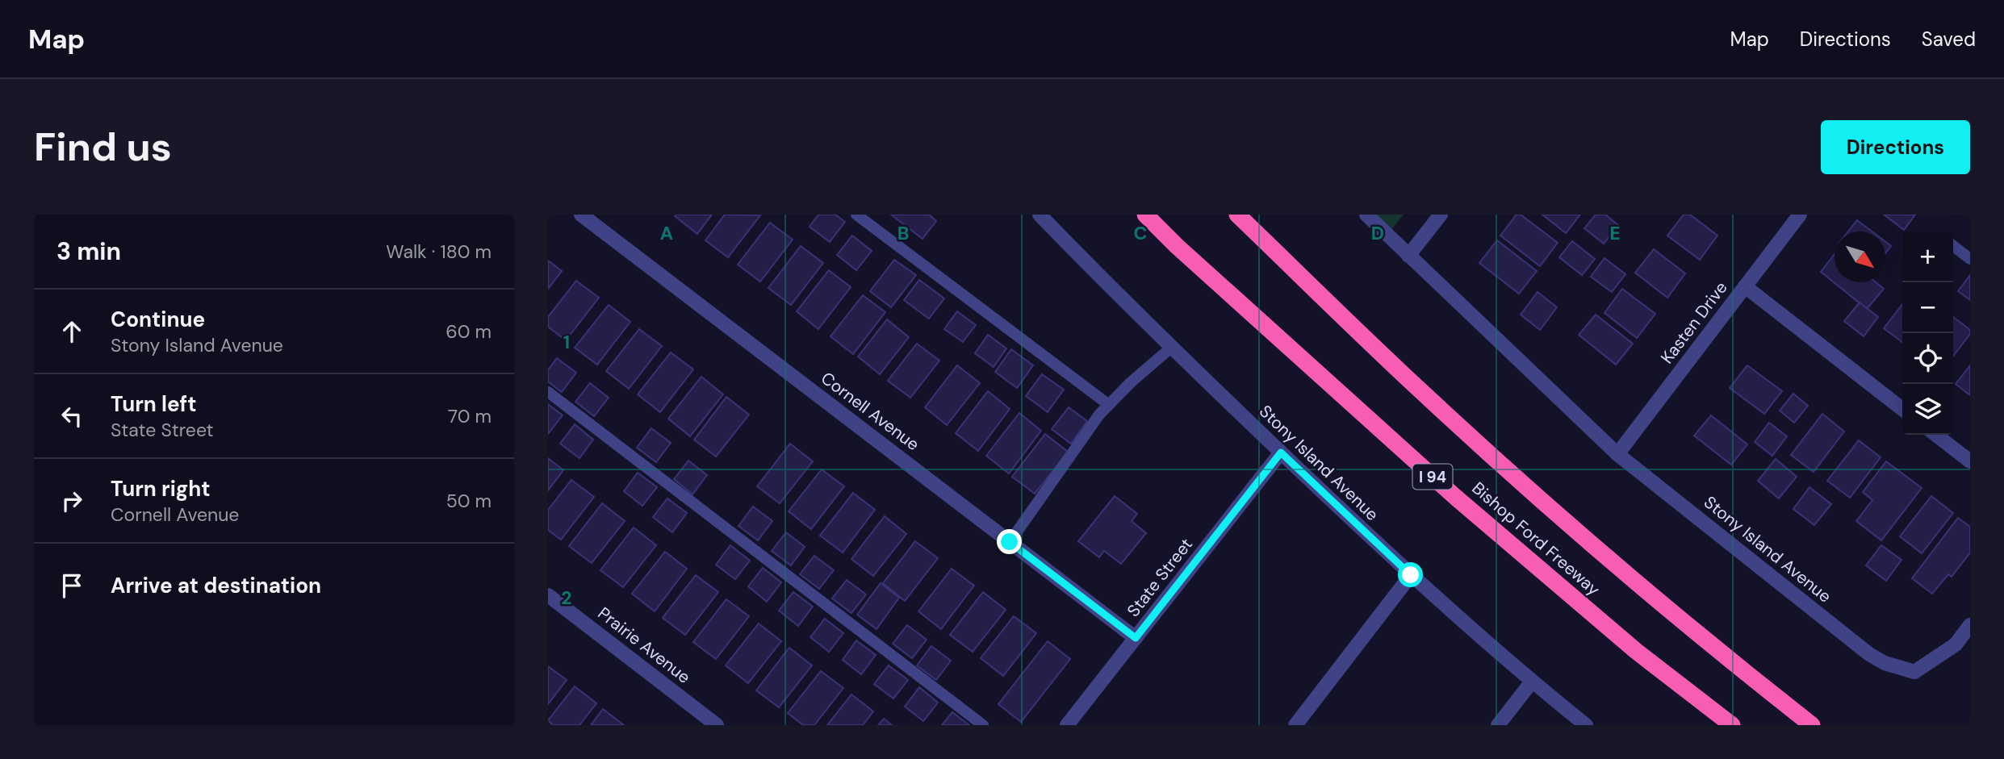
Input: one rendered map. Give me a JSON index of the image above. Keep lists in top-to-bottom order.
{
  "streets": {
    "highway": ["I 94", "Bishop Ford Freeway"],
    "street": [
      "Kasten Drive",
      "Cornell Avenue",
      "Stony Island Avenue",
      "State Street",
      "Prairie Avenue"
    ]
  },
  "crossings": [
    ["Kasten Drive", "Stony Island Avenue"],
    ["Cornell Avenue", "State Street"],
    ["Stony Island Avenue", "State Street"]
  ],
  "north": "bottom right",
  "page": {
    "header": "Map",
    "nav": ["Map", "Directions", "Saved"],
    "buttons": "Directions",
    "title": "Find us",
    "heading": ["3 min", "Walk · 180 m"],
    "map_buttons": ["+", "−"],
    "list": [
      ["Continue", "Stony Island Avenue", "60 m"],
      ["Turn left", "State Street", "70 m"],
      ["Turn right", "Cornell Avenue", "50 m"],
      "Arrive at destination"
    ]
  },
  "grid": {
    "columns": [
      "A",
      "B",
      "C",
      "D",
      "E"
    ],
    "rows": ["1", "2"]
  }
}
